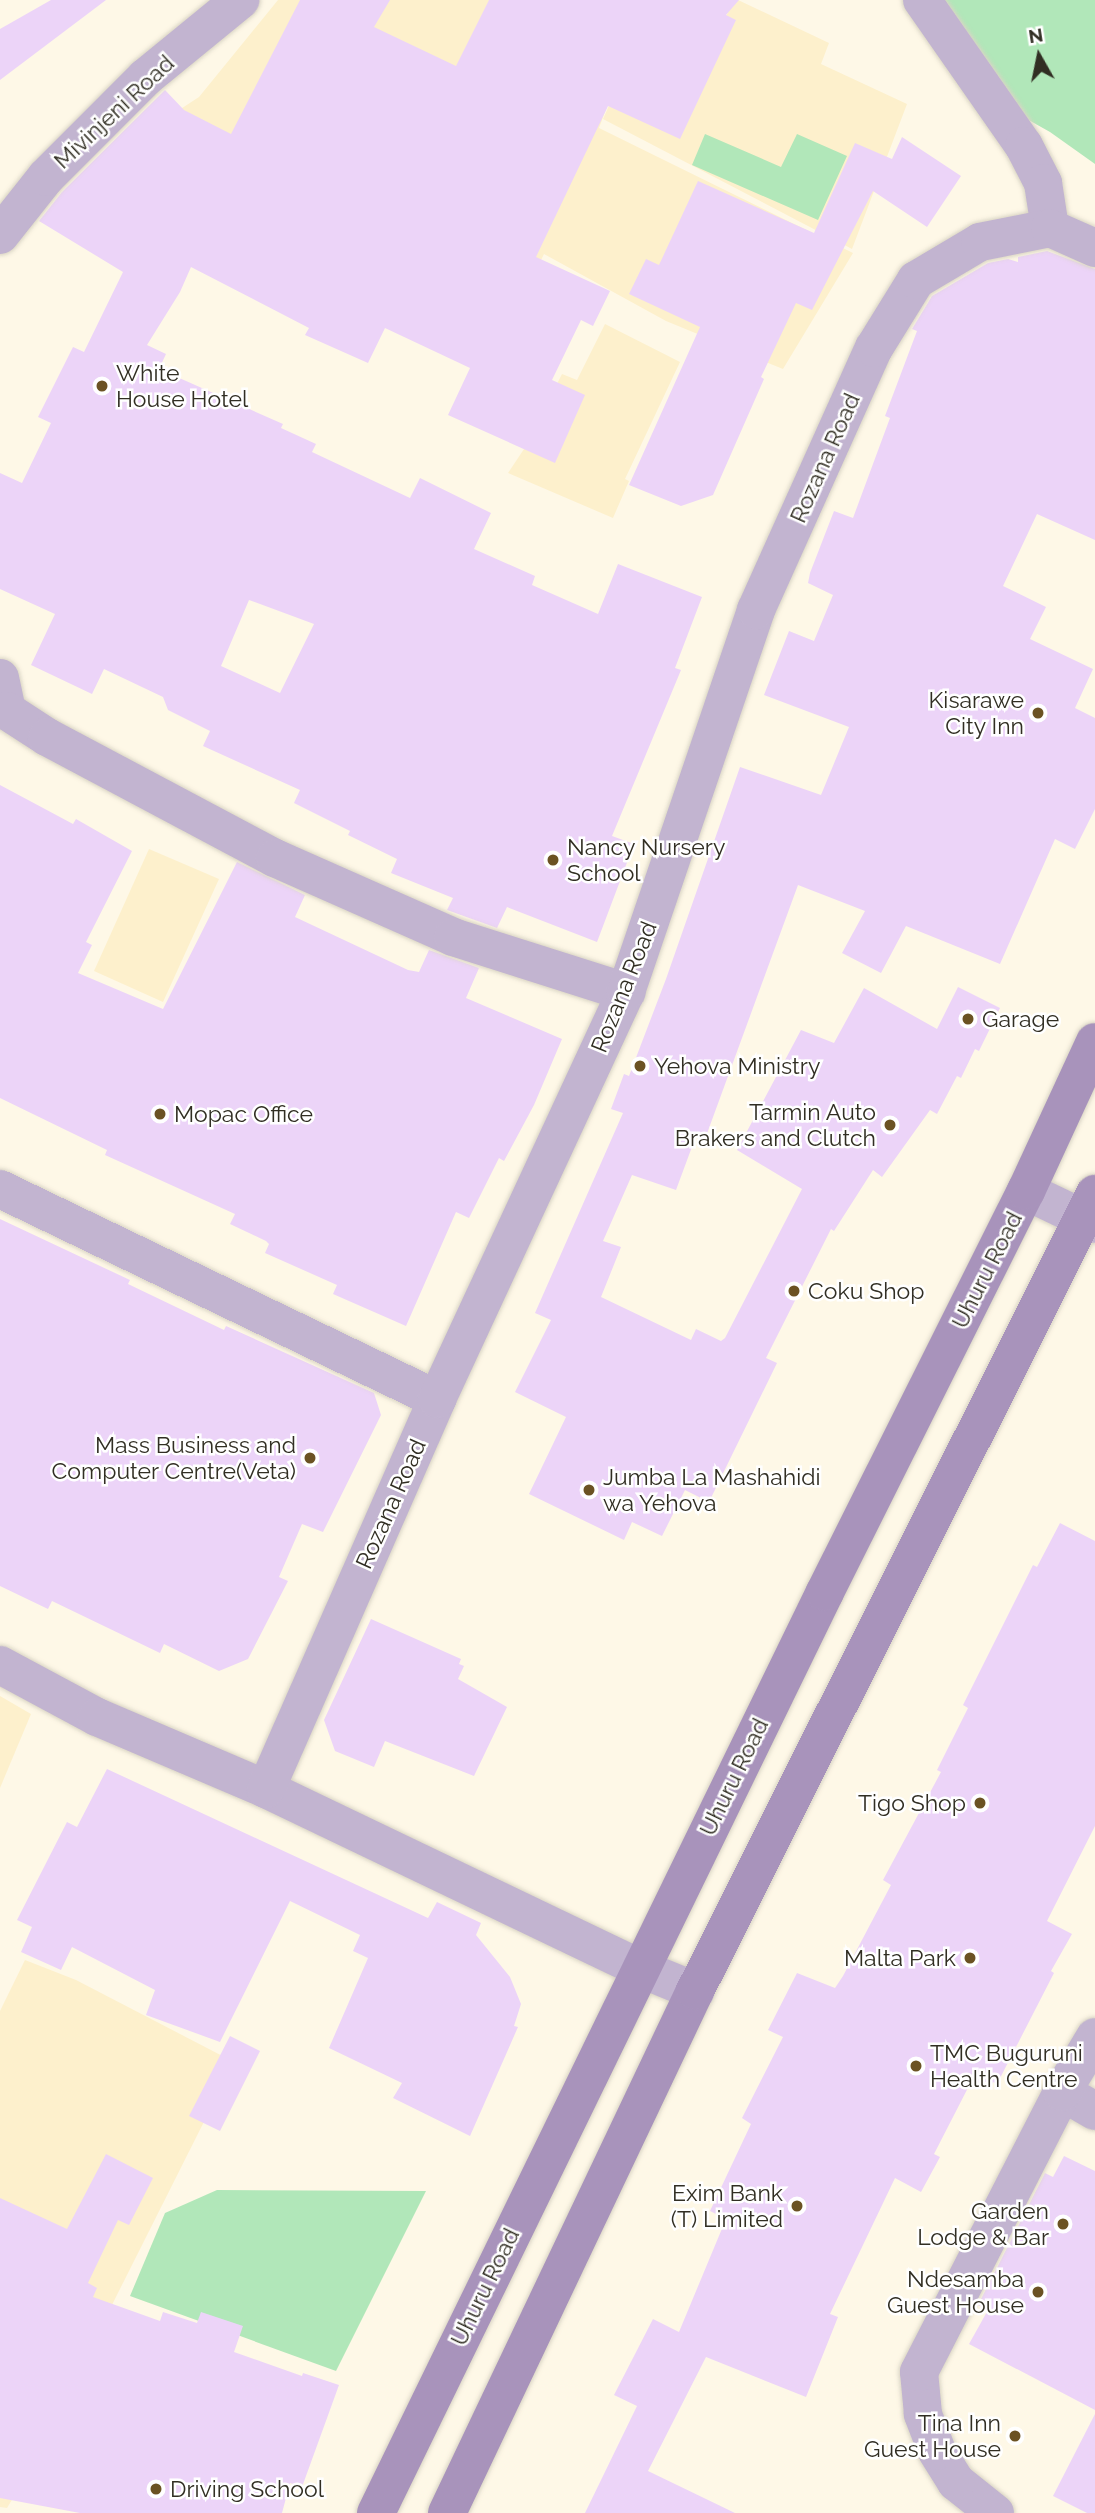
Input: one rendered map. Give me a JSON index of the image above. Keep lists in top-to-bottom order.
{
  "streets": {
    "main road": ["Uhuru Road"],
    "street": ["Mivinjeni Road", "Rozana Road"]
  },
  "places": [
    "White House Hotel",
    "Kisarawe City Inn",
    "Nancy Nursery School",
    "Garage",
    "Yehova Ministry",
    "Mopac Office",
    "Tarmin Auto Brakers and Clutch",
    "Coku Shop",
    "Mass Business and Computer Centre(Veta)",
    "Jumba La Mashahidi wa Yehova",
    "Tigo Shop",
    "Malta Park",
    "TMC Buguruni Health Centre",
    "Exim Bank (T) Limited",
    "Garden Lodge & Bar",
    "Ndesamba Guest House",
    "Tina Inn Guest House",
    "Driving School"
  ],
  "north": "top"
}
